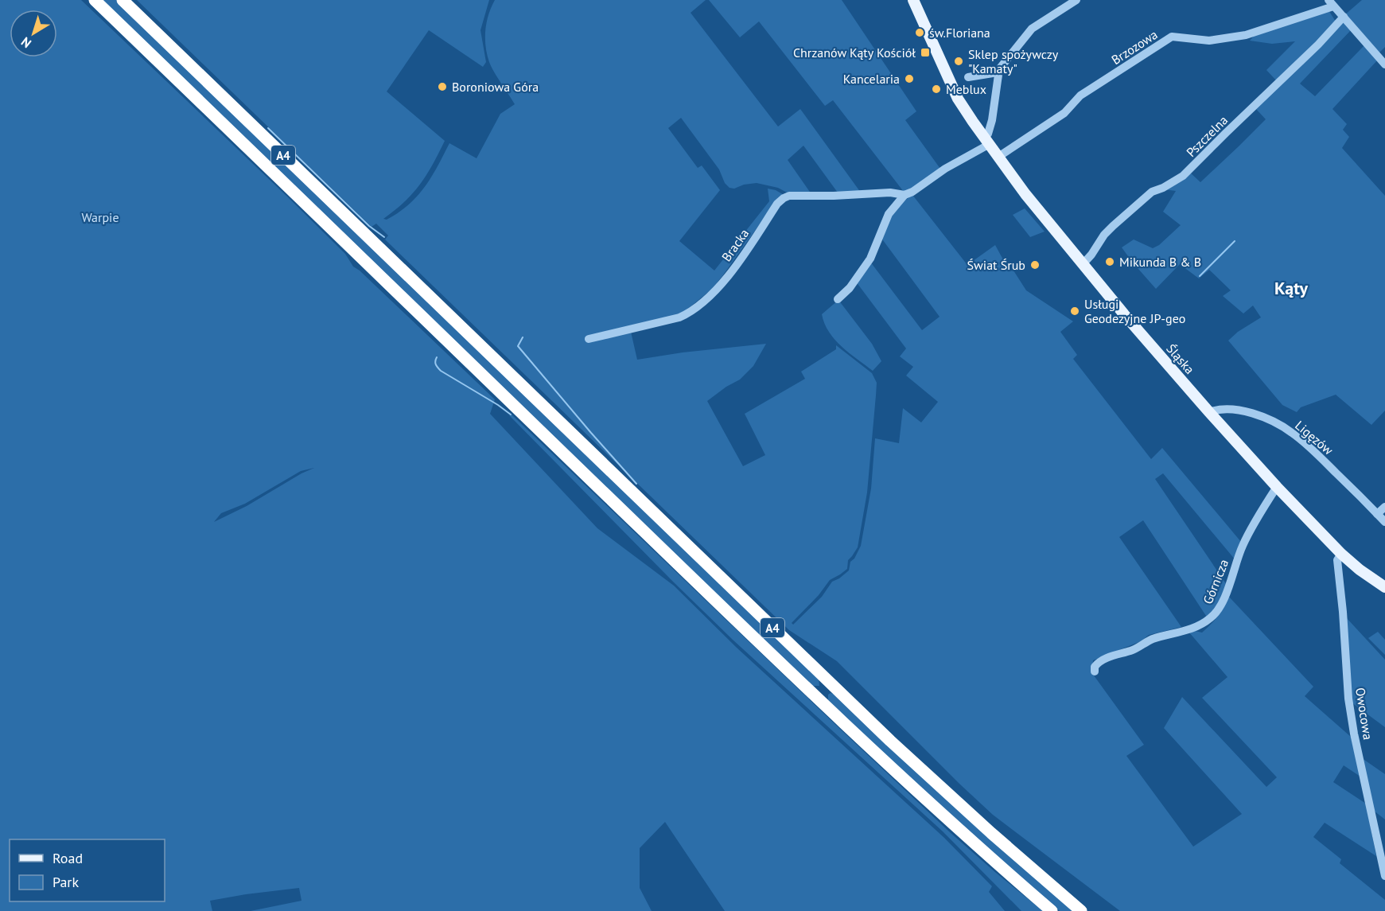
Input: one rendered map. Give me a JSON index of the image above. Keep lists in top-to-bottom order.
{
  "streets": {
    "highway": ["A4"],
    "main road": ["Śląska"],
    "street": [
      "Brzozowa",
      "Pszczelna",
      "Bracka",
      "Ligęzów",
      "Górnicza",
      "Owocowa"
    ]
  },
  "crossings": [
    ["Brzozowa", "Śląska"],
    ["Pszczelna", "Śląska"],
    ["Śląska", "Ligęzów"],
    ["Śląska", "Górnicza"],
    ["Śląska", "Owocowa"]
  ],
  "districts": ["Kąty"],
  "parks": ["Warpie"],
  "places": {
    "other": [
      "św.Floriana",
      "Sklep spożywczy \"Kamaty\"",
      "Kancelaria",
      "Boroniowa Góra",
      "Meblux",
      "Mikunda B & B",
      "Świat Śrub",
      "Usługi Geodezyjne JP-geo"
    ],
    "transit": ["Chrzanów Kąty Kościół"]
  },
  "legend": ["Road", "Park"],
  "north": "bottom left"
}
